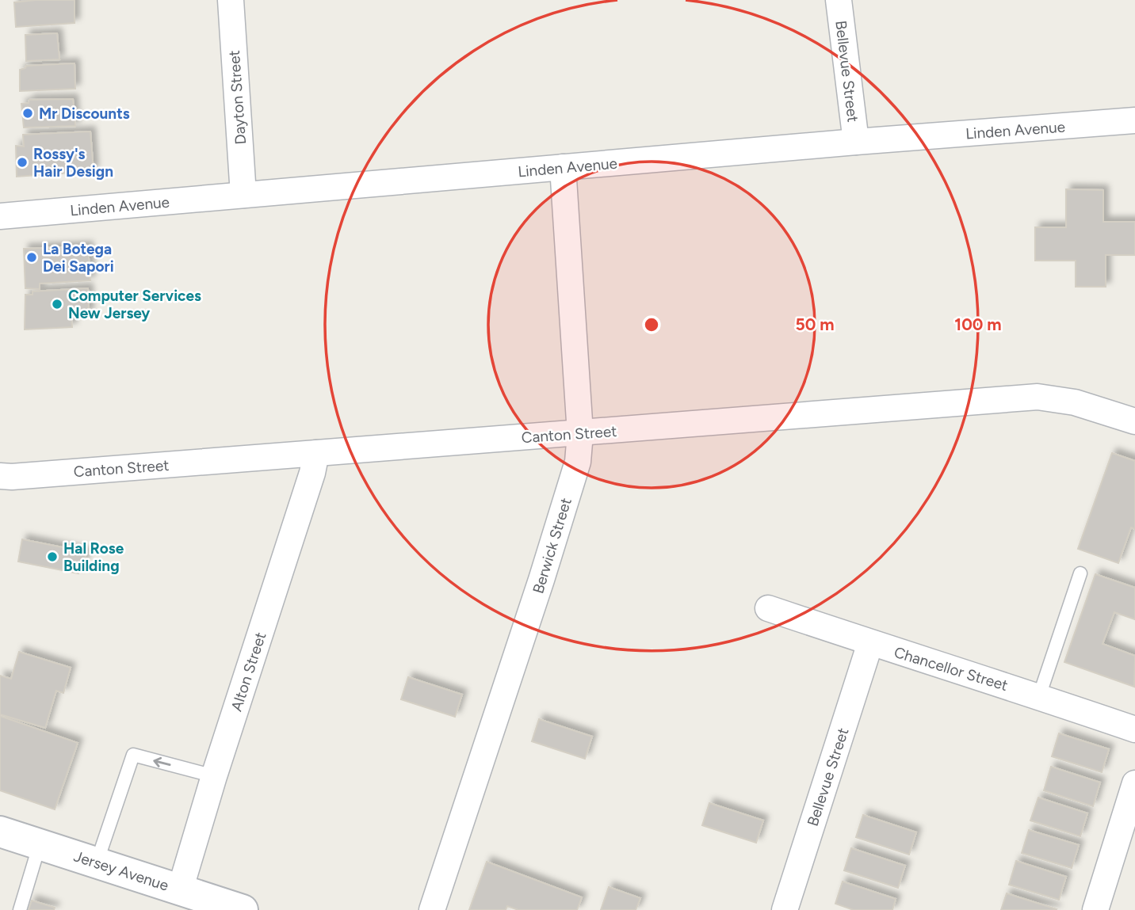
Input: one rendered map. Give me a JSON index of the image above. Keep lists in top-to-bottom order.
{
  "streets": {
    "street": [
      "Bellevue Street",
      "Dayton Street",
      "Linden Avenue",
      "Canton Street",
      "Berwick Street",
      "Chancellor Street",
      "Alton Street",
      "Jersey Avenue"
    ]
  },
  "crossings": [
    ["Bellevue Street", "Linden Avenue"],
    ["Bellevue Street", "Chancellor Street"],
    ["Dayton Street", "Linden Avenue"],
    ["Linden Avenue", "Berwick Street"],
    ["Canton Street", "Berwick Street"],
    ["Canton Street", "Alton Street"],
    ["Alton Street", "Jersey Avenue"]
  ],
  "places": [
    "Mr Discounts",
    "Rossy's Hair Design",
    "La Botega Dei Sapori",
    "Computer Services New Jersey",
    "Hal Rose Building"
  ],
  "rings": ["50 m", "100 m"]
}
